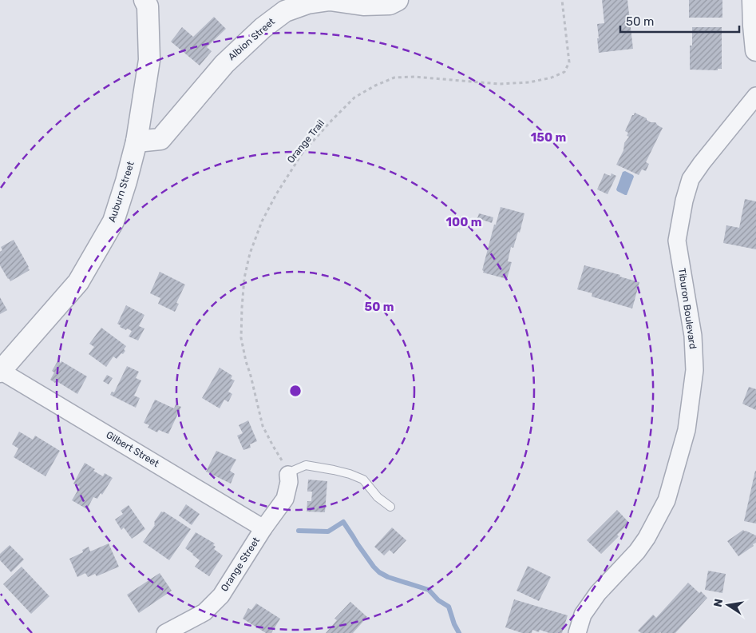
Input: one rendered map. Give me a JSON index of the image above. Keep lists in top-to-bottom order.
{
  "streets": {
    "street": [
      "Albion Street",
      "Auburn Street",
      "Tiburon Boulevard",
      "Gilbert Street",
      "Orange Street"
    ],
    "path": ["Orange Trail"]
  },
  "crossings": [
    ["Albion Street", "Auburn Street"],
    ["Orange Trail", "Orange Street"],
    ["Auburn Street", "Gilbert Street"],
    ["Gilbert Street", "Orange Street"]
  ],
  "scale_bar": "50 m",
  "north": "left",
  "rings": ["150 m", "100 m", "50 m"]
}
